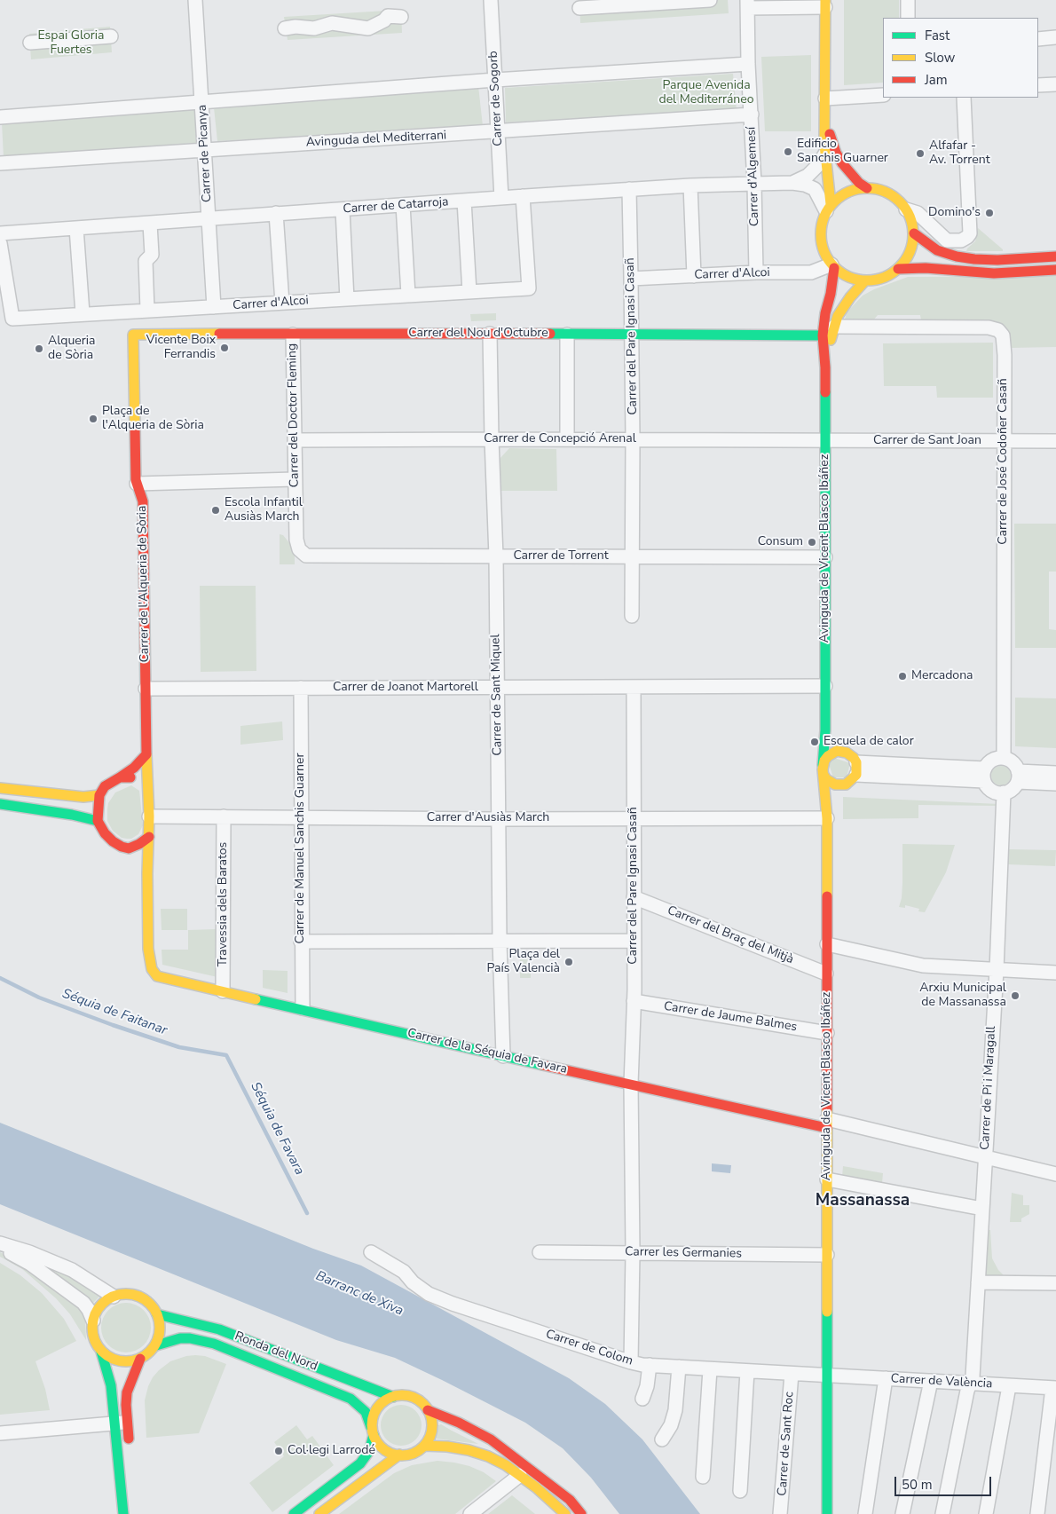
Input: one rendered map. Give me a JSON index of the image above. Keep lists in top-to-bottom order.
{
  "streets": {
    "street": [
      "Carrer de Sogorb",
      "Avinguda del Mediterrani",
      "Carrer de Picanya",
      "Carrer d’Algemesí",
      "Carrer de Catarroja",
      "Carrer d'Alcoi",
      "Carrer del Nou d'Octubre",
      "Carrer del Pare Ignasi Casañ",
      "Carrer del Doctor Fleming",
      "Carrer de Concepció Arenal",
      "Carrer de Sant Joan",
      "Carrer de José Codoñer Casañ",
      "Avinguda de Vicent Blasco Ibáñez",
      "Carrer de Torrent",
      "Carrer de l'Alqueria de Sòria",
      "Carrer de Joanot Martorell",
      "Carrer de Sant Miquel",
      "Carrer d'Ausiàs March",
      "Carrer de Manuel Sanchis Guarner",
      "Travessia dels Baratos",
      "Carrer del Braç del Mitjà",
      "Carrer de Jaume Balmes",
      "Carrer de la Séquia de Favara",
      "Carrer de Pi i Maragall",
      "Carrer les Germanies",
      "Carrer de Colom",
      "Ronda del Nord",
      "Carrer de València",
      "Carrer de Sant Roc"
    ]
  },
  "crossings": [
    ["Carrer de Sogorb", "Avinguda del Mediterrani"],
    ["Carrer de Sogorb", "Carrer de Catarroja"],
    ["Avinguda del Mediterrani", "Carrer de Picanya"],
    ["Avinguda del Mediterrani", "Carrer d’Algemesí"],
    ["Carrer de Picanya", "Carrer de Catarroja"],
    ["Carrer de Picanya", "Carrer d'Alcoi"],
    ["Carrer d’Algemesí", "Carrer de Catarroja"],
    ["Carrer d’Algemesí", "Carrer d'Alcoi"],
    ["Carrer de Catarroja", "Carrer d'Alcoi"],
    ["Carrer de Catarroja", "Carrer del Pare Ignasi Casañ"],
    ["Carrer de Catarroja", "Avinguda de Vicent Blasco Ibáñez"],
    ["Carrer d'Alcoi", "Carrer del Pare Ignasi Casañ"],
    ["Carrer d'Alcoi", "Avinguda de Vicent Blasco Ibáñez"],
    ["Carrer del Nou d'Octubre", "Carrer del Pare Ignasi Casañ"],
    ["Carrer del Nou d'Octubre", "Carrer del Doctor Fleming"],
    ["Carrer del Nou d'Octubre", "Avinguda de Vicent Blasco Ibáñez"],
    ["Carrer del Nou d'Octubre", "Carrer de l'Alqueria de Sòria"],
    ["Carrer del Nou d'Octubre", "Carrer de Sant Miquel"],
    ["Carrer del Pare Ignasi Casañ", "Carrer de Concepció Arenal"],
    ["Carrer del Pare Ignasi Casañ", "Carrer de Torrent"],
    ["Carrer del Pare Ignasi Casañ", "Carrer de Joanot Martorell"],
    ["Carrer del Pare Ignasi Casañ", "Carrer d'Ausiàs March"],
    ["Carrer del Pare Ignasi Casañ", "Carrer del Braç del Mitjà"],
    ["Carrer del Pare Ignasi Casañ", "Carrer de Jaume Balmes"],
    ["Carrer del Pare Ignasi Casañ", "Carrer de la Séquia de Favara"],
    ["Carrer del Pare Ignasi Casañ", "Carrer les Germanies"],
    ["Carrer del Pare Ignasi Casañ", "Carrer de Colom"],
    ["Carrer del Doctor Fleming", "Carrer de Concepció Arenal"],
    ["Carrer del Doctor Fleming", "Carrer de Torrent"],
    ["Carrer de Concepció Arenal", "Carrer de Sant Joan"],
    ["Carrer de Concepció Arenal", "Avinguda de Vicent Blasco Ibáñez"],
    ["Carrer de Concepció Arenal", "Carrer de Sant Miquel"],
    ["Carrer de Sant Joan", "Carrer de José Codoñer Casañ"],
    ["Carrer de Sant Joan", "Avinguda de Vicent Blasco Ibáñez"],
    ["Carrer de José Codoñer Casañ", "Avinguda de Vicent Blasco Ibáñez"],
    ["Carrer de José Codoñer Casañ", "Carrer de Pi i Maragall"],
    ["Avinguda de Vicent Blasco Ibáñez", "Carrer de Torrent"],
    ["Avinguda de Vicent Blasco Ibáñez", "Carrer de Joanot Martorell"],
    ["Avinguda de Vicent Blasco Ibáñez", "Carrer d'Ausiàs March"],
    ["Avinguda de Vicent Blasco Ibáñez", "Carrer del Braç del Mitjà"],
    ["Avinguda de Vicent Blasco Ibáñez", "Carrer de Jaume Balmes"],
    ["Avinguda de Vicent Blasco Ibáñez", "Carrer de la Séquia de Favara"],
    ["Avinguda de Vicent Blasco Ibáñez", "Carrer les Germanies"],
    ["Avinguda de Vicent Blasco Ibáñez", "Carrer de Colom"],
    ["Avinguda de Vicent Blasco Ibáñez", "Carrer de València"],
    ["Carrer de Torrent", "Carrer de Sant Miquel"],
    ["Carrer de l'Alqueria de Sòria", "Carrer de Joanot Martorell"],
    ["Carrer de l'Alqueria de Sòria", "Carrer d'Ausiàs March"],
    ["Carrer de l'Alqueria de Sòria", "Carrer de la Séquia de Favara"],
    ["Carrer de Joanot Martorell", "Carrer de Sant Miquel"],
    ["Carrer de Joanot Martorell", "Carrer de Manuel Sanchis Guarner"],
    ["Carrer de Sant Miquel", "Carrer d'Ausiàs March"],
    ["Carrer de Sant Miquel", "Carrer de la Séquia de Favara"],
    ["Carrer d'Ausiàs March", "Carrer de Manuel Sanchis Guarner"],
    ["Carrer d'Ausiàs March", "Travessia dels Baratos"],
    ["Carrer de Manuel Sanchis Guarner", "Carrer de la Séquia de Favara"],
    ["Travessia dels Baratos", "Carrer de la Séquia de Favara"],
    ["Carrer de Pi i Maragall", "Carrer de València"],
    ["Carrer de Colom", "Carrer de València"],
    ["Carrer de Colom", "Carrer de Sant Roc"]
  ],
  "districts": ["Massanassa"],
  "water": ["Séquia de Faitanar", "Séquia de Favara", "Barranc de Xiva"],
  "parks": ["Espai Gloria Fuertes", "Parque Avenida del Mediterráneo"],
  "places": [
    "Edificio Sanchis Guarner",
    "Alfafar - Av. Torrent",
    "Domino's",
    "Vicente Boix Ferrandis",
    "Alqueria de Sòria",
    "Plaça de l'Alqueria de Sòria",
    "Escola Infantil Ausiàs March",
    "Consum",
    "Mercadona",
    "Escuela de calor",
    "Plaça del País Valencià",
    "Arxiu Municipal de Massanassa",
    "Col·legi Larrodé"
  ],
  "legend": ["Fast", "Slow", "Jam"],
  "scale_bar": "50 m"
}
